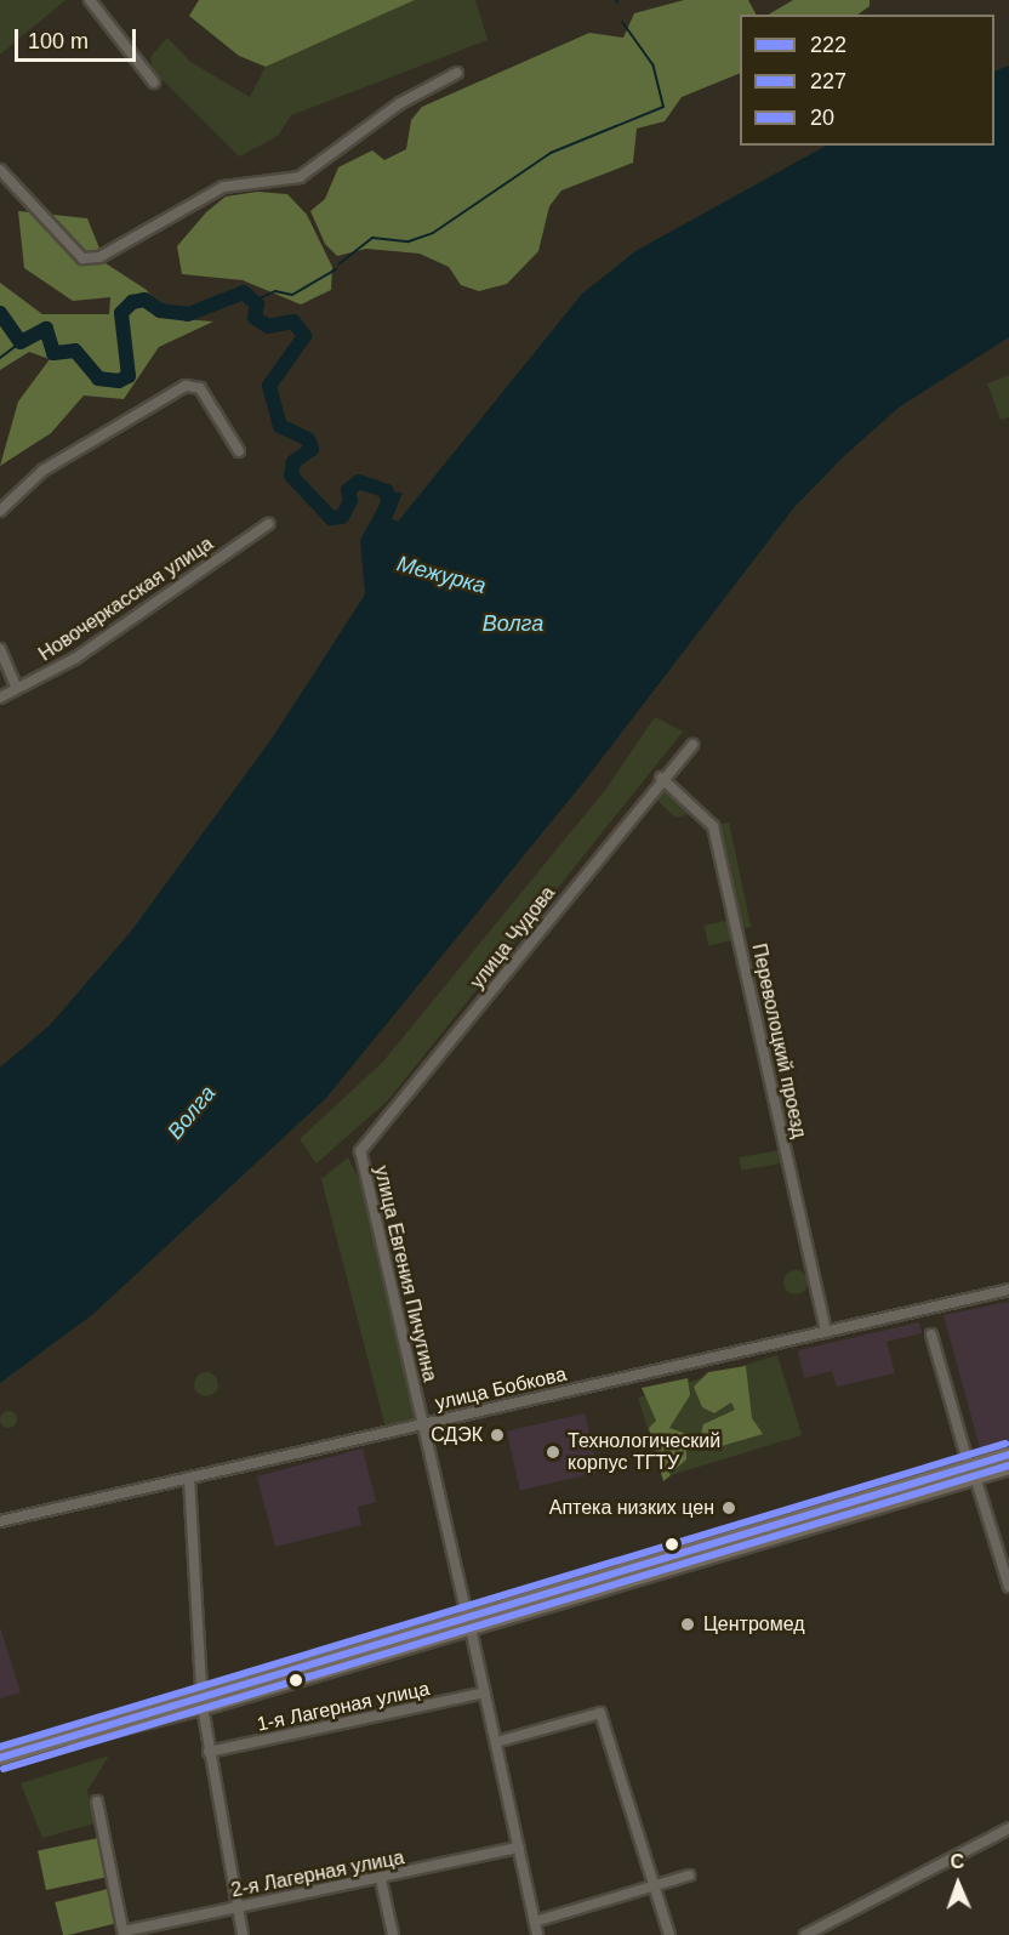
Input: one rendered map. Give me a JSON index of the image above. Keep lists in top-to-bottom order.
{
  "streets": {
    "street": [
      "Новочеркасская улица",
      "улица Чудова",
      "Переволоцкий проезд",
      "улица Евгения Пичугина",
      "улица Бобкова",
      "1-я Лагерная улица",
      "2-я Лагерная улица"
    ]
  },
  "crossings": [
    ["улица Чудова", "Переволоцкий проезд"],
    ["улица Чудова", "улица Евгения Пичугина"],
    ["Переволоцкий проезд", "улица Бобкова"],
    ["улица Евгения Пичугина", "улица Бобкова"],
    ["улица Евгения Пичугина", "1-я Лагерная улица"],
    ["улица Евгения Пичугина", "2-я Лагерная улица"]
  ],
  "water": ["Межурка", "Волга"],
  "places": [
    "СДЭК",
    "Технологический корпус ТГТУ",
    "Аптека низких цен",
    "Центромед"
  ],
  "lines": ["transit line 20", "transit line 222", "transit line 227"],
  "legend": ["222", "227", "20"],
  "scale_bar": "100 m",
  "north": "top"
}
